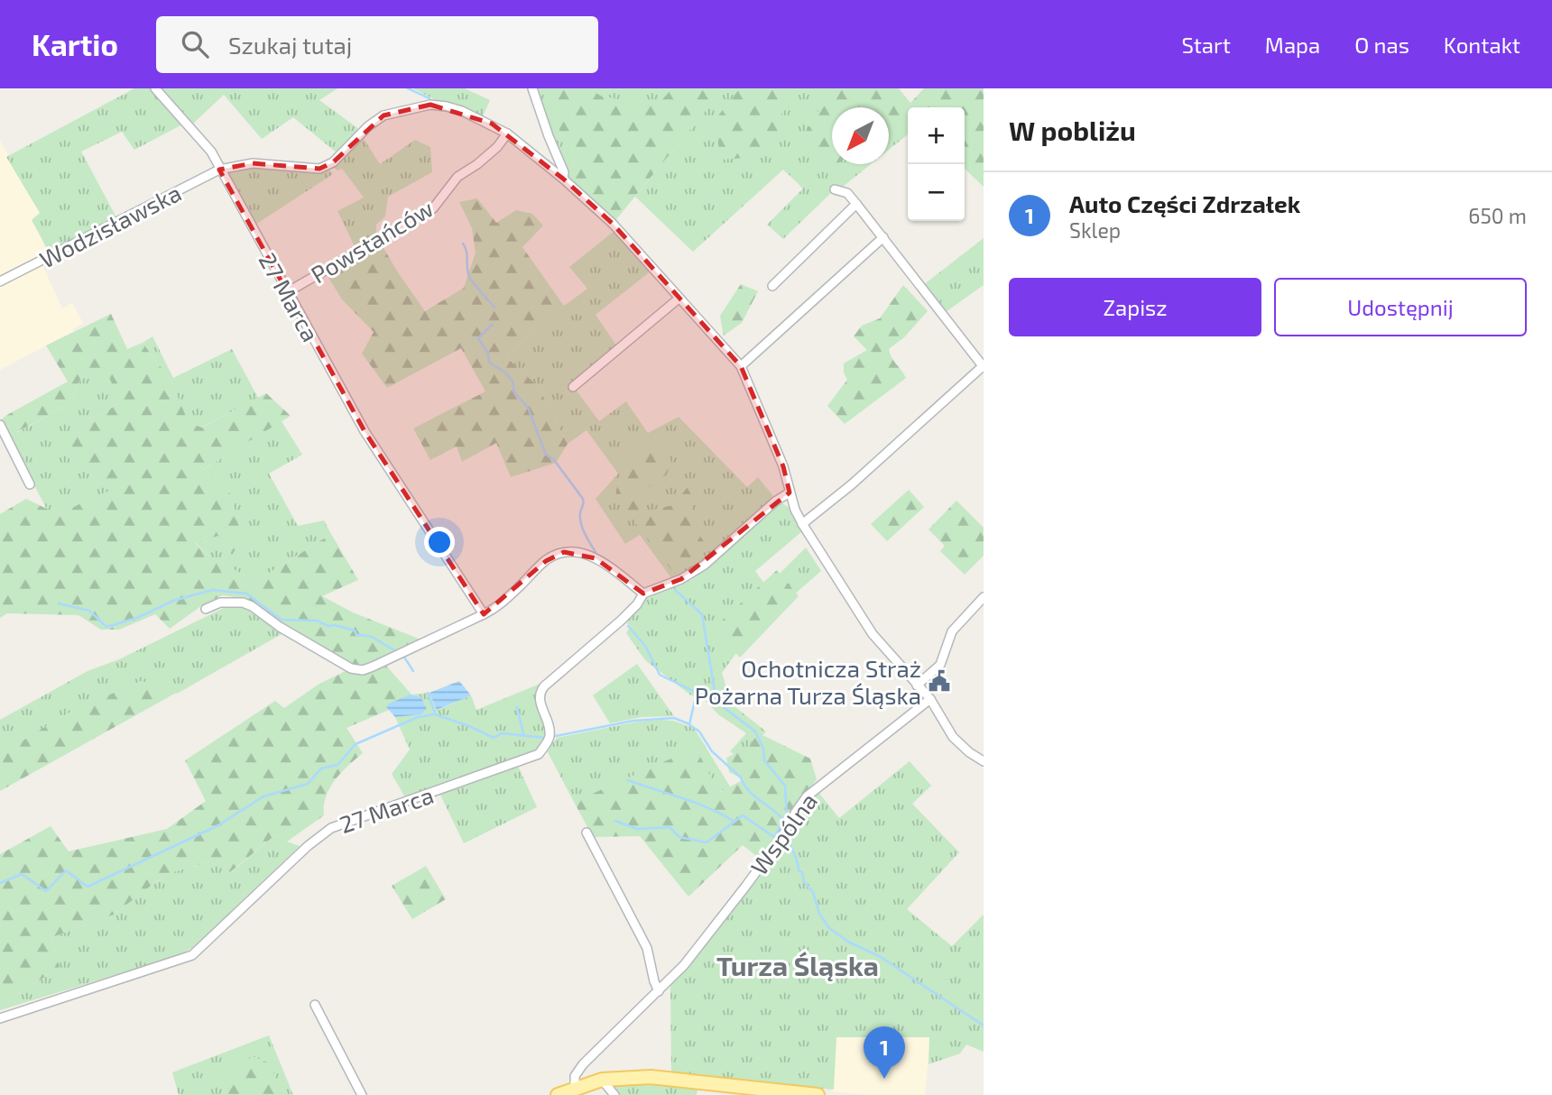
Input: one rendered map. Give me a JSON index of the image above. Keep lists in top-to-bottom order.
{
  "streets": {
    "street": [
      "Wodzisławska",
      "Powstańców",
      "27 Marca",
      "Wspólna"
    ]
  },
  "crossings": [
    ["Wodzisławska", "27 Marca"],
    ["Powstańców", "27 Marca"]
  ],
  "districts": ["Turza Śląska"],
  "places": {
    "public building": ["Ochotnicza Straż Pożarna Turza Śląska"]
  },
  "north": "bottom left",
  "page": {
    "header": "Kartio",
    "search": "Szukaj tutaj",
    "nav": [
      "Start",
      "Mapa",
      "O nas",
      "Kontakt"
    ],
    "heading": "W pobliżu",
    "map_buttons": ["+", "−"],
    "list": [
      {
        "mark": "1",
        "name": "Auto Części Zdrzałek",
        "note": "Sklep",
        "value": "650 m"
      }
    ],
    "buttons": ["Zapisz", "Udostępnij"],
    "pins": "1"
  }
}
